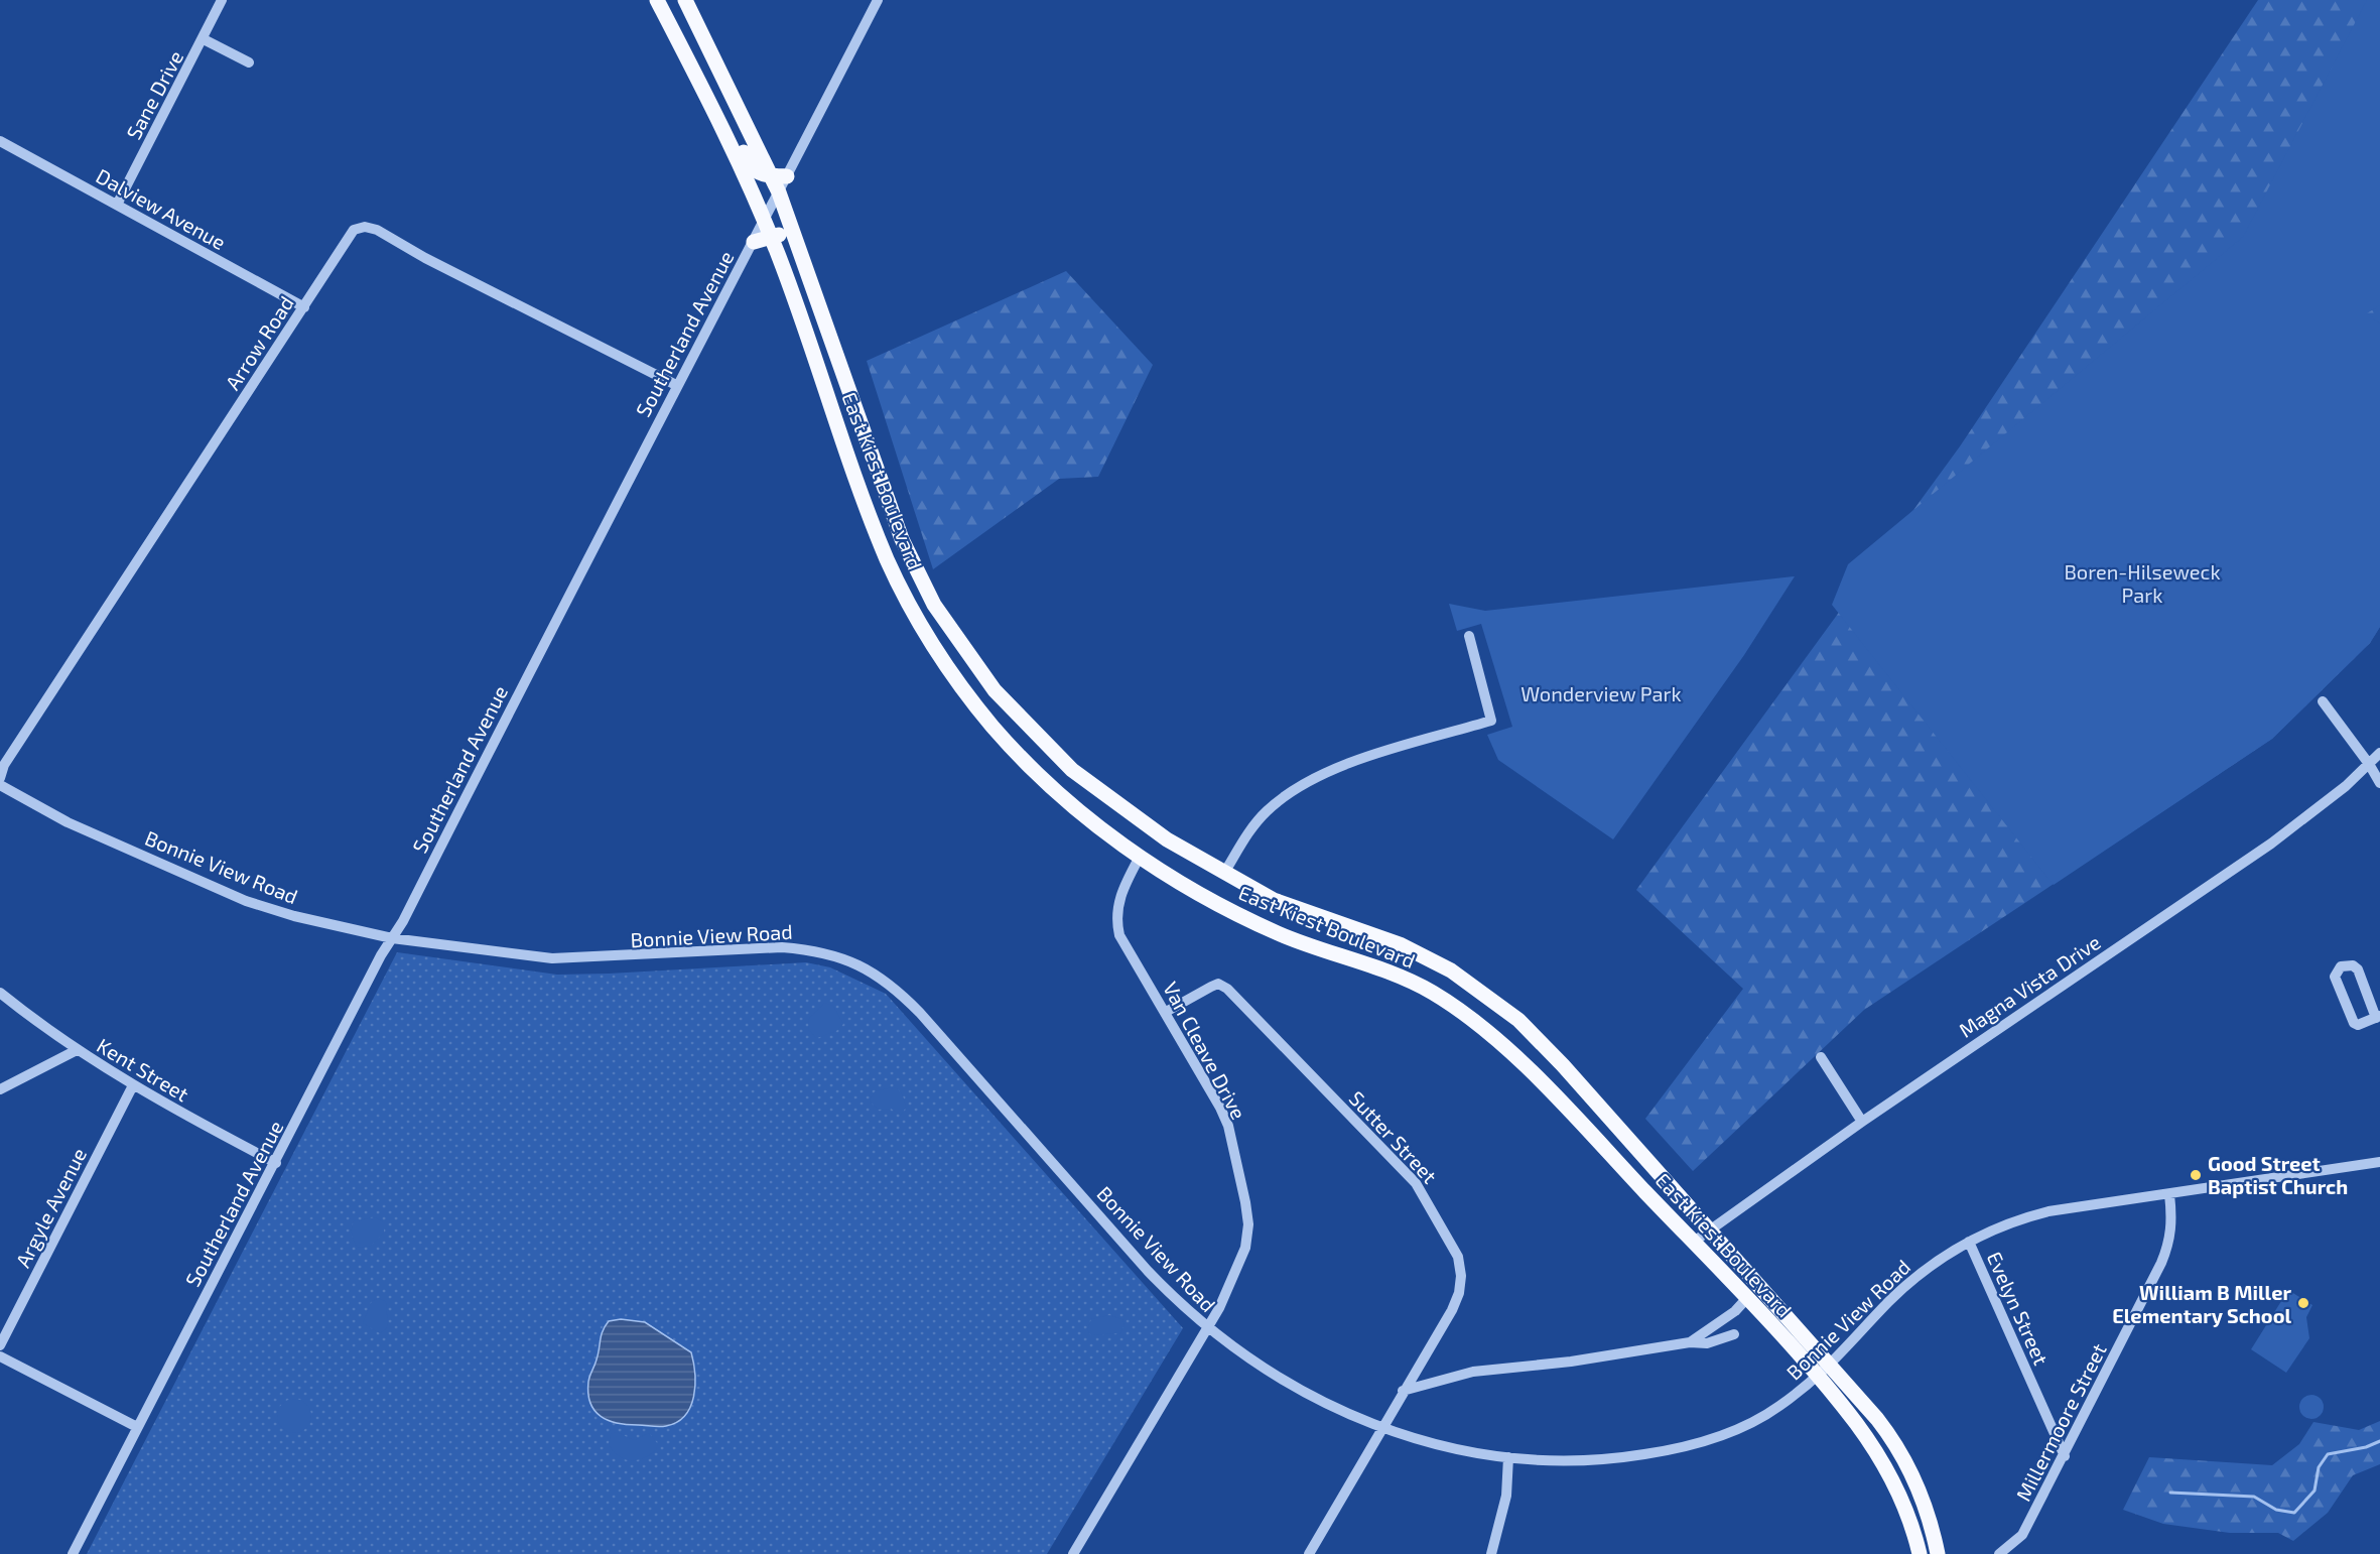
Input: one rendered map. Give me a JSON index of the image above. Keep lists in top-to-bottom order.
{
  "streets": {
    "main road": ["East Kiest Boulevard"],
    "street": [
      "Sane Drive",
      "Dalview Avenue",
      "Southerland Avenue",
      "Arrow Road",
      "Bonnie View Road",
      "Magna Vista Drive",
      "Van Cleave Drive",
      "Kent Street",
      "Sutter Street",
      "Argyle Avenue",
      "Evelyn Street",
      "Millermoore Street"
    ]
  },
  "crossings": [
    ["Sane Drive", "Dalview Avenue"],
    ["Dalview Avenue", "Arrow Road"],
    ["Southerland Avenue", "Arrow Road"],
    ["Southerland Avenue", "East Kiest Boulevard"],
    ["Southerland Avenue", "Bonnie View Road"],
    ["Southerland Avenue", "Kent Street"],
    ["East Kiest Boulevard", "Bonnie View Road"],
    ["East Kiest Boulevard", "Magna Vista Drive"],
    ["East Kiest Boulevard", "Van Cleave Drive"],
    ["Bonnie View Road", "Van Cleave Drive"],
    ["Bonnie View Road", "Sutter Street"],
    ["Bonnie View Road", "Evelyn Street"],
    ["Bonnie View Road", "Millermoore Street"],
    ["Van Cleave Drive", "Sutter Street"],
    ["Kent Street", "Argyle Avenue"],
    ["Evelyn Street", "Millermoore Street"]
  ],
  "parks": ["Boren-Hilseweck Park", "Wonderview Park"],
  "places": ["Good Street Baptist Church", "William B Miller Elementary School"]
}
